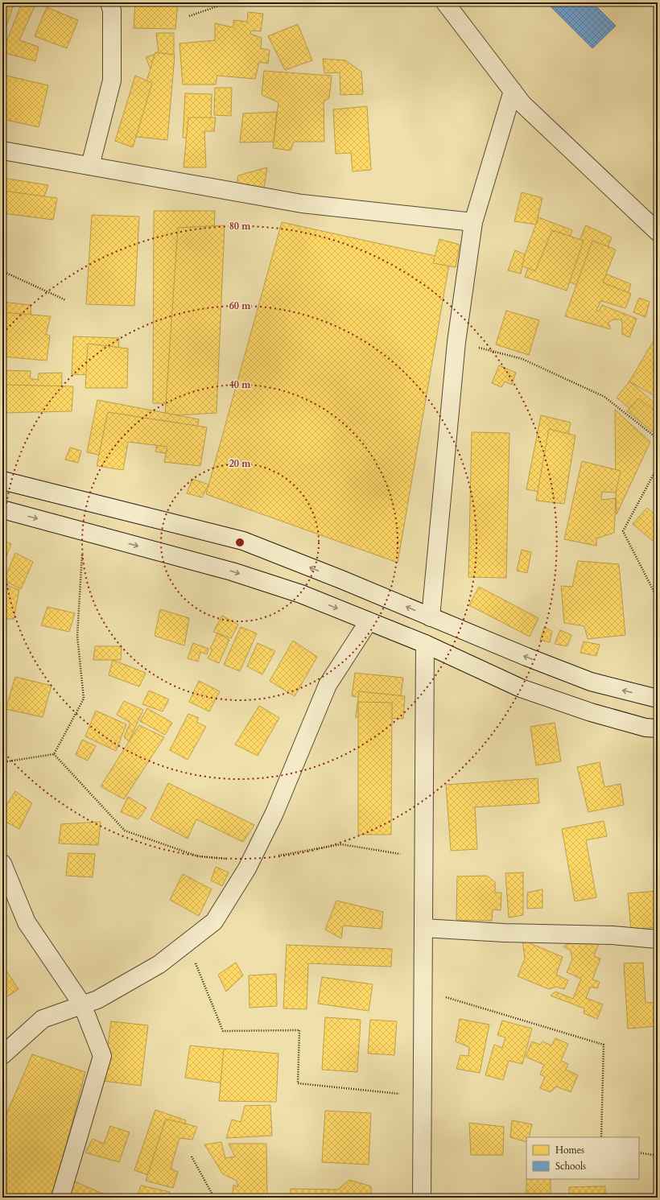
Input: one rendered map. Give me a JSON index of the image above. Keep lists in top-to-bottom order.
{
  "legend": ["Homes", "Schools"],
  "rings": [
    "80 m",
    "60 m",
    "40 m",
    "20 m"
  ]
}
